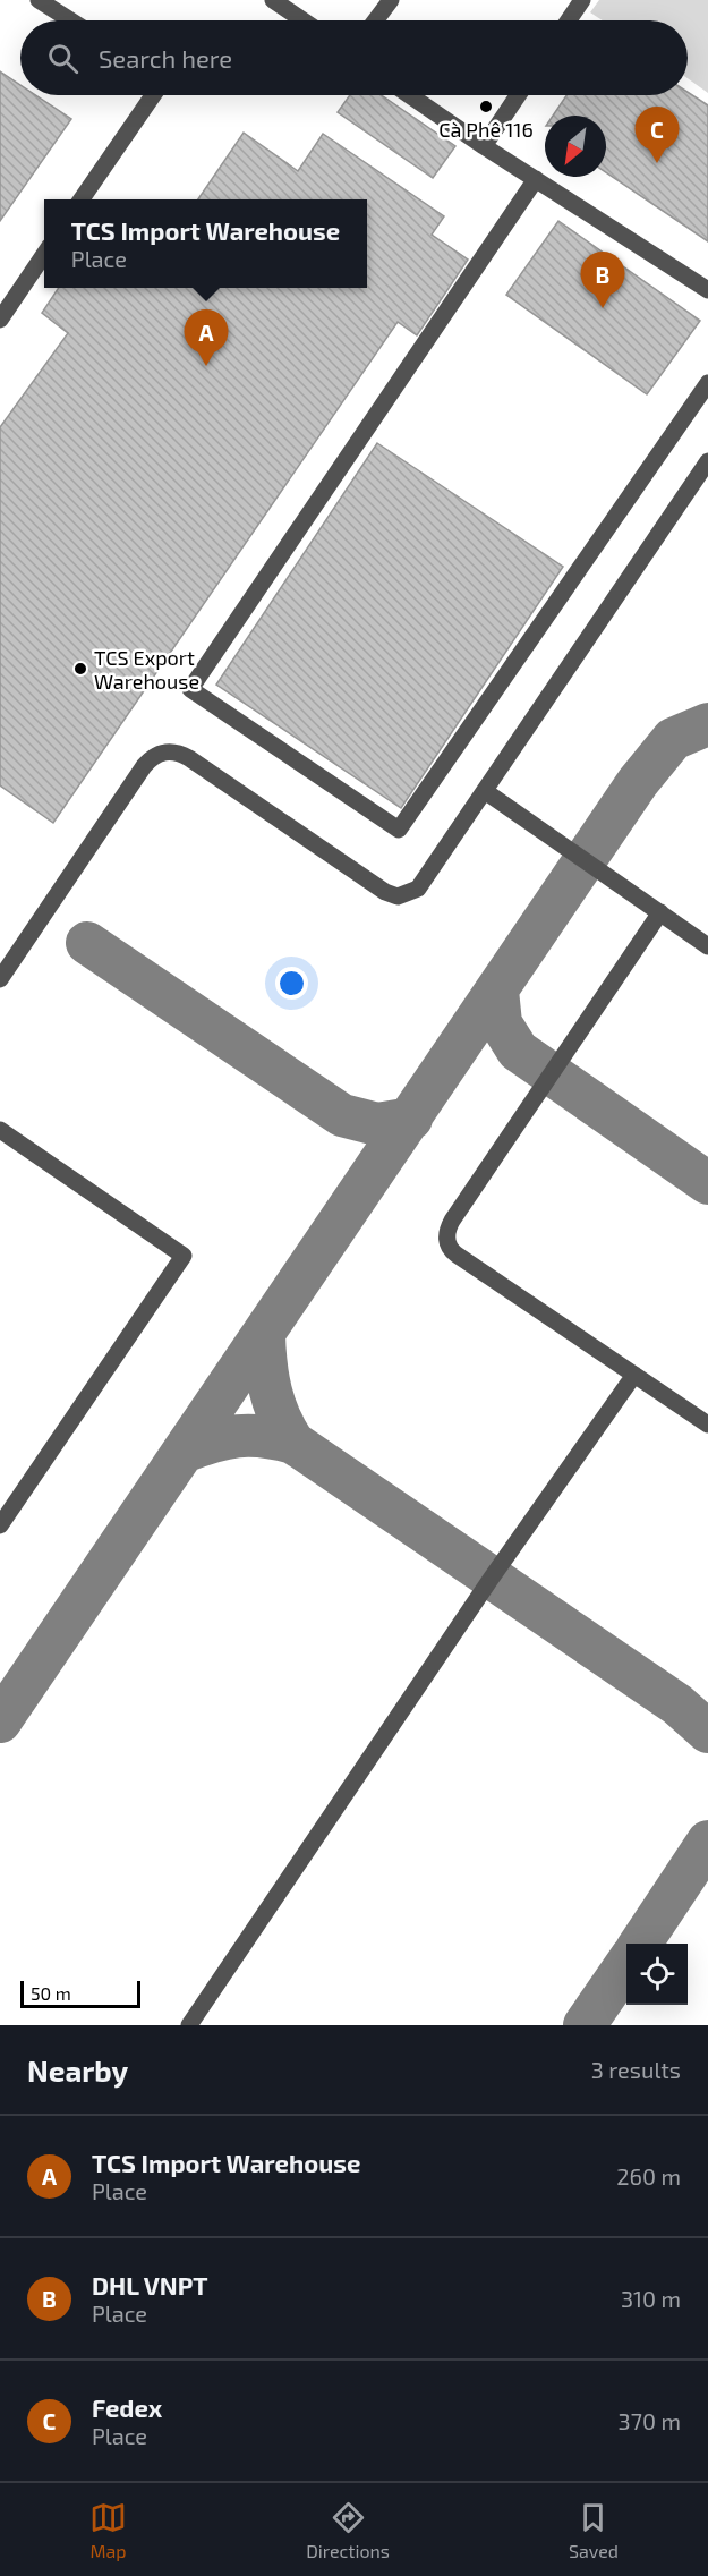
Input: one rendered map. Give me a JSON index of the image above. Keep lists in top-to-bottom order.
{
  "places": ["Cà Phê 116", "TCS Export Warehouse"],
  "scale_bar": "50 m",
  "north": "bottom left",
  "page": {
    "search": "Search here",
    "pins": ["C", "B", "A"],
    "popup": ["TCS Import Warehouse", "Place"],
    "scale": "50 m",
    "heading": ["Nearby", "3 results"],
    "list": [
      {
        "mark": "A",
        "name": "TCS Import Warehouse",
        "note": "Place",
        "value": "260 m"
      },
      {
        "mark": "B",
        "name": "DHL VNPT",
        "note": "Place",
        "value": "310 m"
      },
      {
        "mark": "C",
        "name": "Fedex",
        "note": "Place",
        "value": "370 m"
      }
    ],
    "nav": ["Map", "Directions", "Saved"]
  }
}
